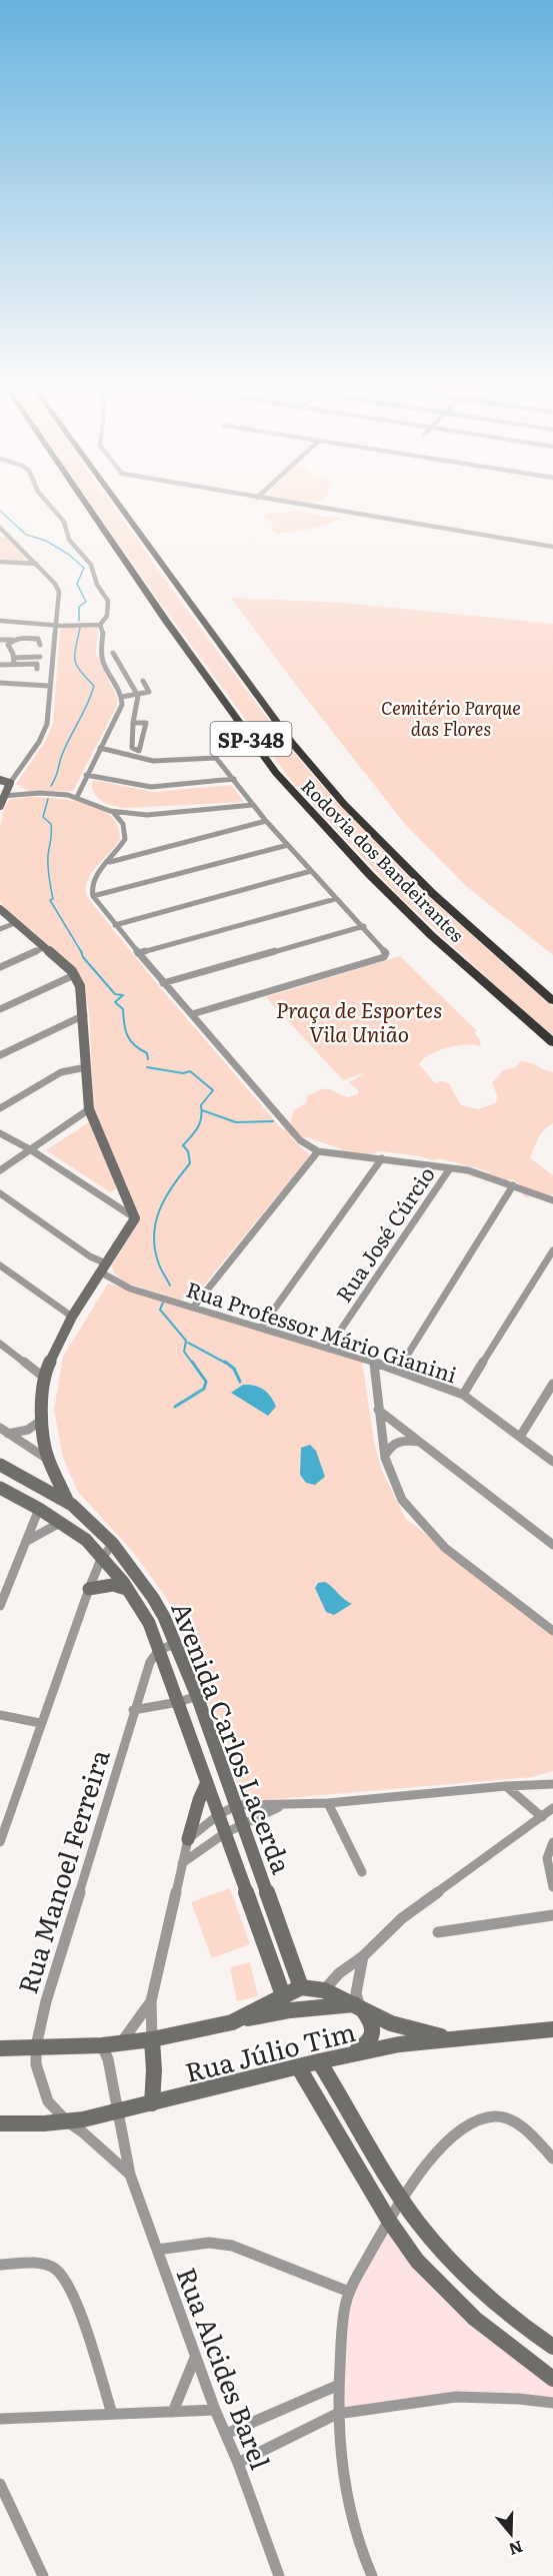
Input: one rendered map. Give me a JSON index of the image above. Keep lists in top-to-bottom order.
{
  "streets": {
    "highway": ["SP-348", "Rodovia dos Bandeirantes"],
    "main road": ["Avenida Carlos Lacerda", "Rua Júlio Tim"],
    "street": [
      "Rua José Cúrcio",
      "Rua Professor Mário Gianini",
      "Rua Manoel Ferreira",
      "Rua Alcides Barel"
    ]
  },
  "crossings": [
    ["Rua José Cúrcio", "Rua Professor Mário Gianini"],
    ["Avenida Carlos Lacerda", "Rua Manoel Ferreira"],
    ["Rua Manoel Ferreira", "Rua Alcides Barel"],
    ["Rua Júlio Tim", "Rua Alcides Barel"]
  ],
  "parks": ["Cemitério Parque das Flores", "Praça de Esportes Vila União"],
  "north": "bottom"
}
